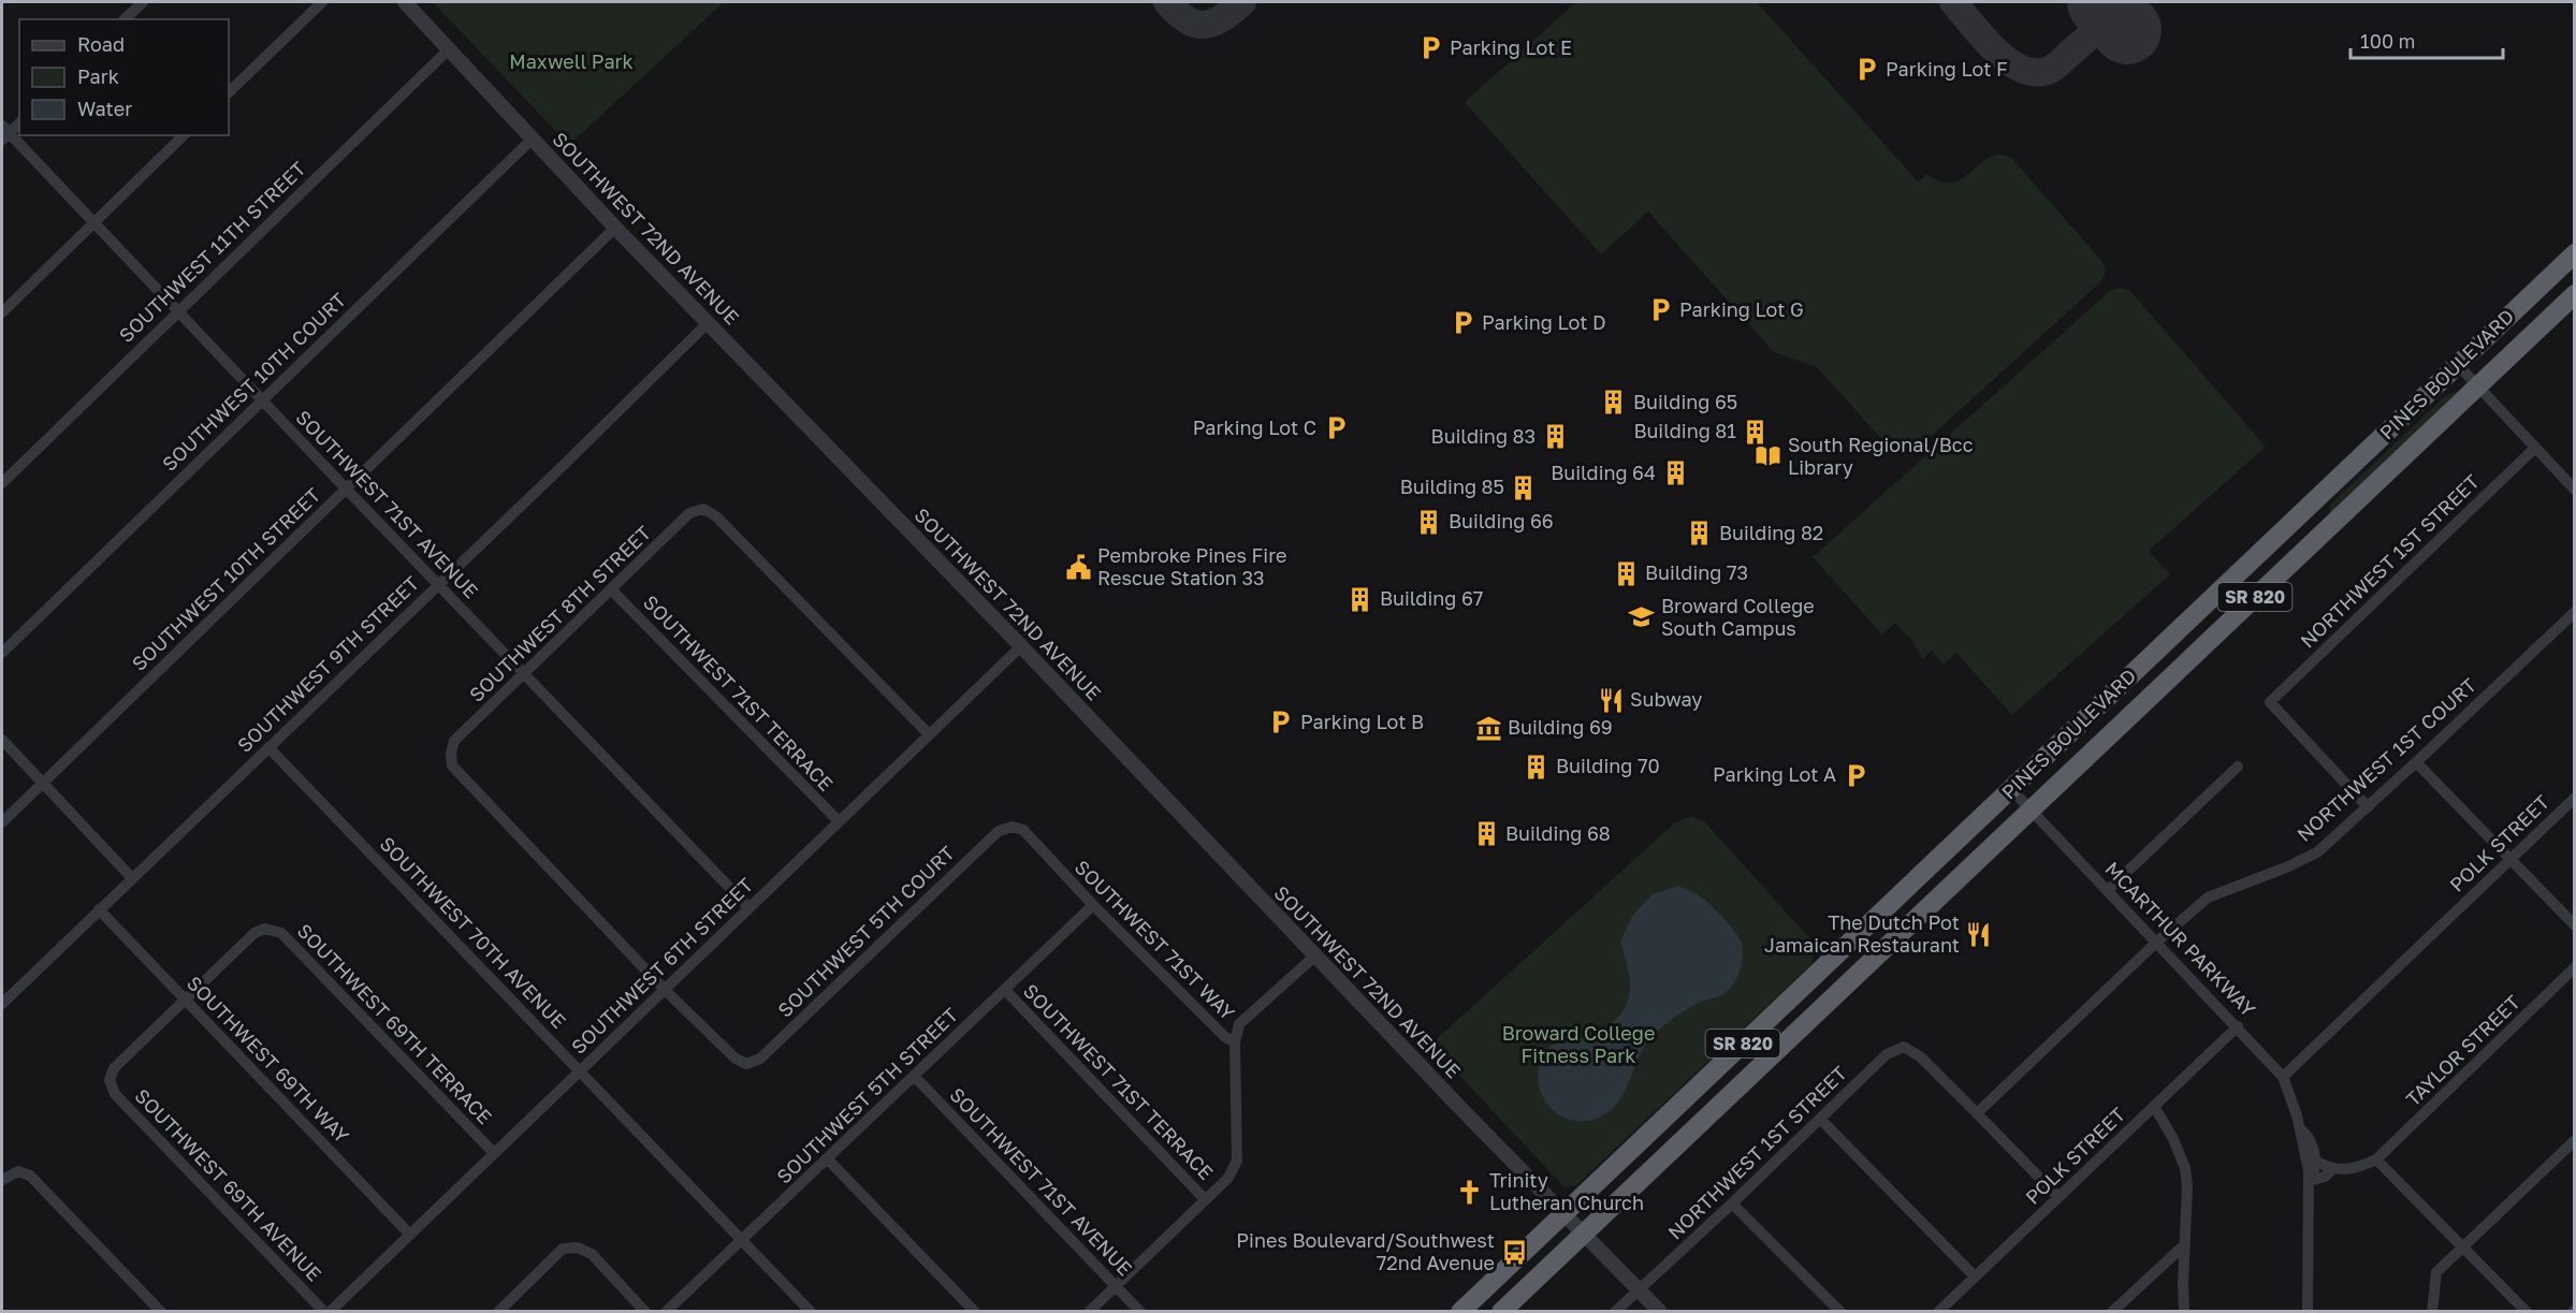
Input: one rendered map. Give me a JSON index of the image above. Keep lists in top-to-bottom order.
{
  "streets": {
    "highway": ["PINES BOULEVARD", "SR 820"],
    "street": [
      "SOUTHWEST 72ND AVENUE",
      "SOUTHWEST 11TH STREET",
      "SOUTHWEST 10TH COURT",
      "SOUTHWEST 71ST AVENUE",
      "NORTHWEST 1ST STREET",
      "SOUTHWEST 10TH STREET",
      "SOUTHWEST 8TH STREET",
      "SOUTHWEST 9TH STREET",
      "SOUTHWEST 71ST TERRACE",
      "NORTHWEST 1ST COURT",
      "POLK STREET",
      "SOUTHWEST 5TH COURT",
      "SOUTHWEST 70TH AVENUE",
      "MCARTHUR PARKWAY",
      "SOUTHWEST 71ST WAY",
      "SOUTHWEST 6TH STREET",
      "SOUTHWEST 69TH TERRACE",
      "TAYLOR STREET",
      "SOUTHWEST 69TH WAY",
      "SOUTHWEST 5TH STREET",
      "SOUTHWEST 69TH AVENUE"
    ]
  },
  "crossings": [
    ["SOUTHWEST 72ND AVENUE", "SOUTHWEST 11TH STREET"],
    ["SOUTHWEST 72ND AVENUE", "PINES BOULEVARD"],
    ["SOUTHWEST 72ND AVENUE", "SOUTHWEST 10TH COURT"],
    ["SOUTHWEST 72ND AVENUE", "NORTHWEST 1ST STREET"],
    ["SOUTHWEST 72ND AVENUE", "SOUTHWEST 10TH STREET"],
    ["SOUTHWEST 72ND AVENUE", "SR 820"],
    ["SOUTHWEST 72ND AVENUE", "SOUTHWEST 9TH STREET"],
    ["SOUTHWEST 72ND AVENUE", "SOUTHWEST 6TH STREET"],
    ["SOUTHWEST 11TH STREET", "SOUTHWEST 71ST AVENUE"],
    ["PINES BOULEVARD", "SR 820"],
    ["PINES BOULEVARD", "MCARTHUR PARKWAY"],
    ["SOUTHWEST 10TH COURT", "SOUTHWEST 71ST AVENUE"],
    ["SOUTHWEST 71ST AVENUE", "SOUTHWEST 10TH STREET"],
    ["SOUTHWEST 71ST AVENUE", "SOUTHWEST 8TH STREET"],
    ["SOUTHWEST 71ST AVENUE", "SOUTHWEST 9TH STREET"],
    ["SOUTHWEST 71ST AVENUE", "SOUTHWEST 71ST WAY"],
    ["SOUTHWEST 71ST AVENUE", "SOUTHWEST 6TH STREET"],
    ["SOUTHWEST 71ST AVENUE", "SOUTHWEST 5TH STREET"],
    ["NORTHWEST 1ST STREET", "NORTHWEST 1ST COURT"],
    ["SOUTHWEST 8TH STREET", "SOUTHWEST 71ST TERRACE"],
    ["SOUTHWEST 8TH STREET", "SOUTHWEST 5TH COURT"],
    ["SOUTHWEST 8TH STREET", "SOUTHWEST 6TH STREET"],
    ["SOUTHWEST 9TH STREET", "SOUTHWEST 70TH AVENUE"],
    ["SOUTHWEST 9TH STREET", "SOUTHWEST 69TH WAY"],
    ["SOUTHWEST 71ST TERRACE", "SOUTHWEST 71ST WAY"],
    ["SOUTHWEST 71ST TERRACE", "SOUTHWEST 6TH STREET"],
    ["SOUTHWEST 71ST TERRACE", "SOUTHWEST 5TH STREET"],
    ["NORTHWEST 1ST COURT", "MCARTHUR PARKWAY"],
    ["POLK STREET", "MCARTHUR PARKWAY"],
    ["SOUTHWEST 5TH COURT", "SOUTHWEST 71ST WAY"],
    ["SOUTHWEST 5TH COURT", "SOUTHWEST 6TH STREET"],
    ["SOUTHWEST 70TH AVENUE", "SOUTHWEST 6TH STREET"],
    ["SOUTHWEST 70TH AVENUE", "SOUTHWEST 5TH STREET"],
    ["SOUTHWEST 71ST WAY", "SOUTHWEST 5TH STREET"],
    ["SOUTHWEST 6TH STREET", "SOUTHWEST 69TH TERRACE"],
    ["SOUTHWEST 6TH STREET", "SOUTHWEST 69TH WAY"],
    ["SOUTHWEST 6TH STREET", "SOUTHWEST 69TH AVENUE"],
    ["SOUTHWEST 69TH TERRACE", "SOUTHWEST 69TH WAY"],
    ["SOUTHWEST 69TH TERRACE", "SOUTHWEST 69TH AVENUE"],
    ["SOUTHWEST 69TH WAY", "SOUTHWEST 69TH AVENUE"]
  ],
  "parks": ["Maxwell Park", "Broward College Fitness Park"],
  "places": {
    "parking": [
      "Parking Lot E",
      "Parking Lot F",
      "Parking Lot G",
      "Parking Lot D",
      "Parking Lot C",
      "Parking Lot B",
      "Parking Lot A"
    ],
    "building": [
      "Building 65",
      "Building 81",
      "Building 83",
      "Building 64",
      "Building 85",
      "Building 66",
      "Building 82",
      "Building 73",
      "Building 67",
      "Building 70",
      "Building 68"
    ],
    "library": ["South Regional/Bcc Library"],
    "public building": ["Pembroke Pines Fire Rescue Station 33"],
    "school or university": ["Broward College South Campus"],
    "restaurant": ["Subway", "The Dutch Pot Jamaican Restaurant"],
    "museum": ["Building 69"],
    "church": ["Trinity Lutheran Church"],
    "bus stop": ["Pines Boulevard/Southwest 72nd Avenue"]
  },
  "legend": ["Road", "Park", "Water"],
  "scale_bar": "100 m"
}
